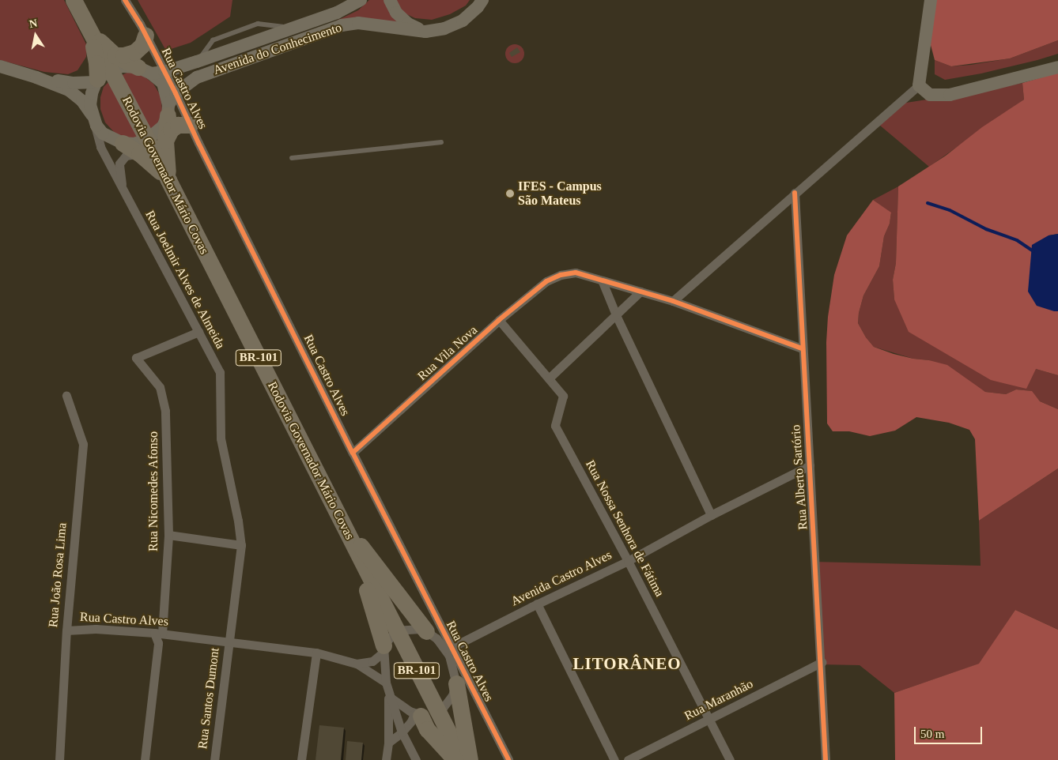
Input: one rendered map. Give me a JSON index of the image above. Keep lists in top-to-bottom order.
{
  "streets": {
    "highway": ["Rodovia Governador Mário Covas", "BR-101"],
    "main road": ["Avenida do Conhecimento"],
    "street": [
      "Rua Castro Alves",
      "Rua Joelmir Alves de Almeida",
      "Rua Vila Nova",
      "Rua Alberto Sartório",
      "Rua Nicomedes Afonso",
      "Rua Nossa Senhora de Fátima",
      "Rua João Rosa Lima",
      "Avenida Castro Alves",
      "Rua Santos Dumont",
      "Rua Maranhão"
    ]
  },
  "crossings": [
    ["Avenida do Conhecimento", "Rua Castro Alves"],
    ["Avenida do Conhecimento", "Rodovia Governador Mário Covas"],
    ["Avenida do Conhecimento", "Rua Joelmir Alves de Almeida"],
    ["Rua Castro Alves", "Rua Joelmir Alves de Almeida"],
    ["Rua Castro Alves", "Rua Vila Nova"],
    ["Rua Castro Alves", "Rua Nicomedes Afonso"],
    ["Rua Castro Alves", "Rua João Rosa Lima"],
    ["Rua Castro Alves", "Avenida Castro Alves"],
    ["Rua Castro Alves", "Rua Santos Dumont"],
    ["Rodovia Governador Mário Covas", "Rua Joelmir Alves de Almeida"],
    ["Rua Joelmir Alves de Almeida", "Rua Nicomedes Afonso"],
    ["Rua Joelmir Alves de Almeida", "Rua Santos Dumont"],
    ["Rua Vila Nova", "Rua Nossa Senhora de Fátima"],
    ["Rua Alberto Sartório", "Avenida Castro Alves"],
    ["Rua Alberto Sartório", "Rua Maranhão"],
    ["Rua Nossa Senhora de Fátima", "Avenida Castro Alves"],
    ["Rua Nossa Senhora de Fátima", "Rua Maranhão"]
  ],
  "districts": ["LITORÂNEO"],
  "places": ["IFES - Campus São Mateus"],
  "scale_bar": "50 m",
  "north": "top"
}
